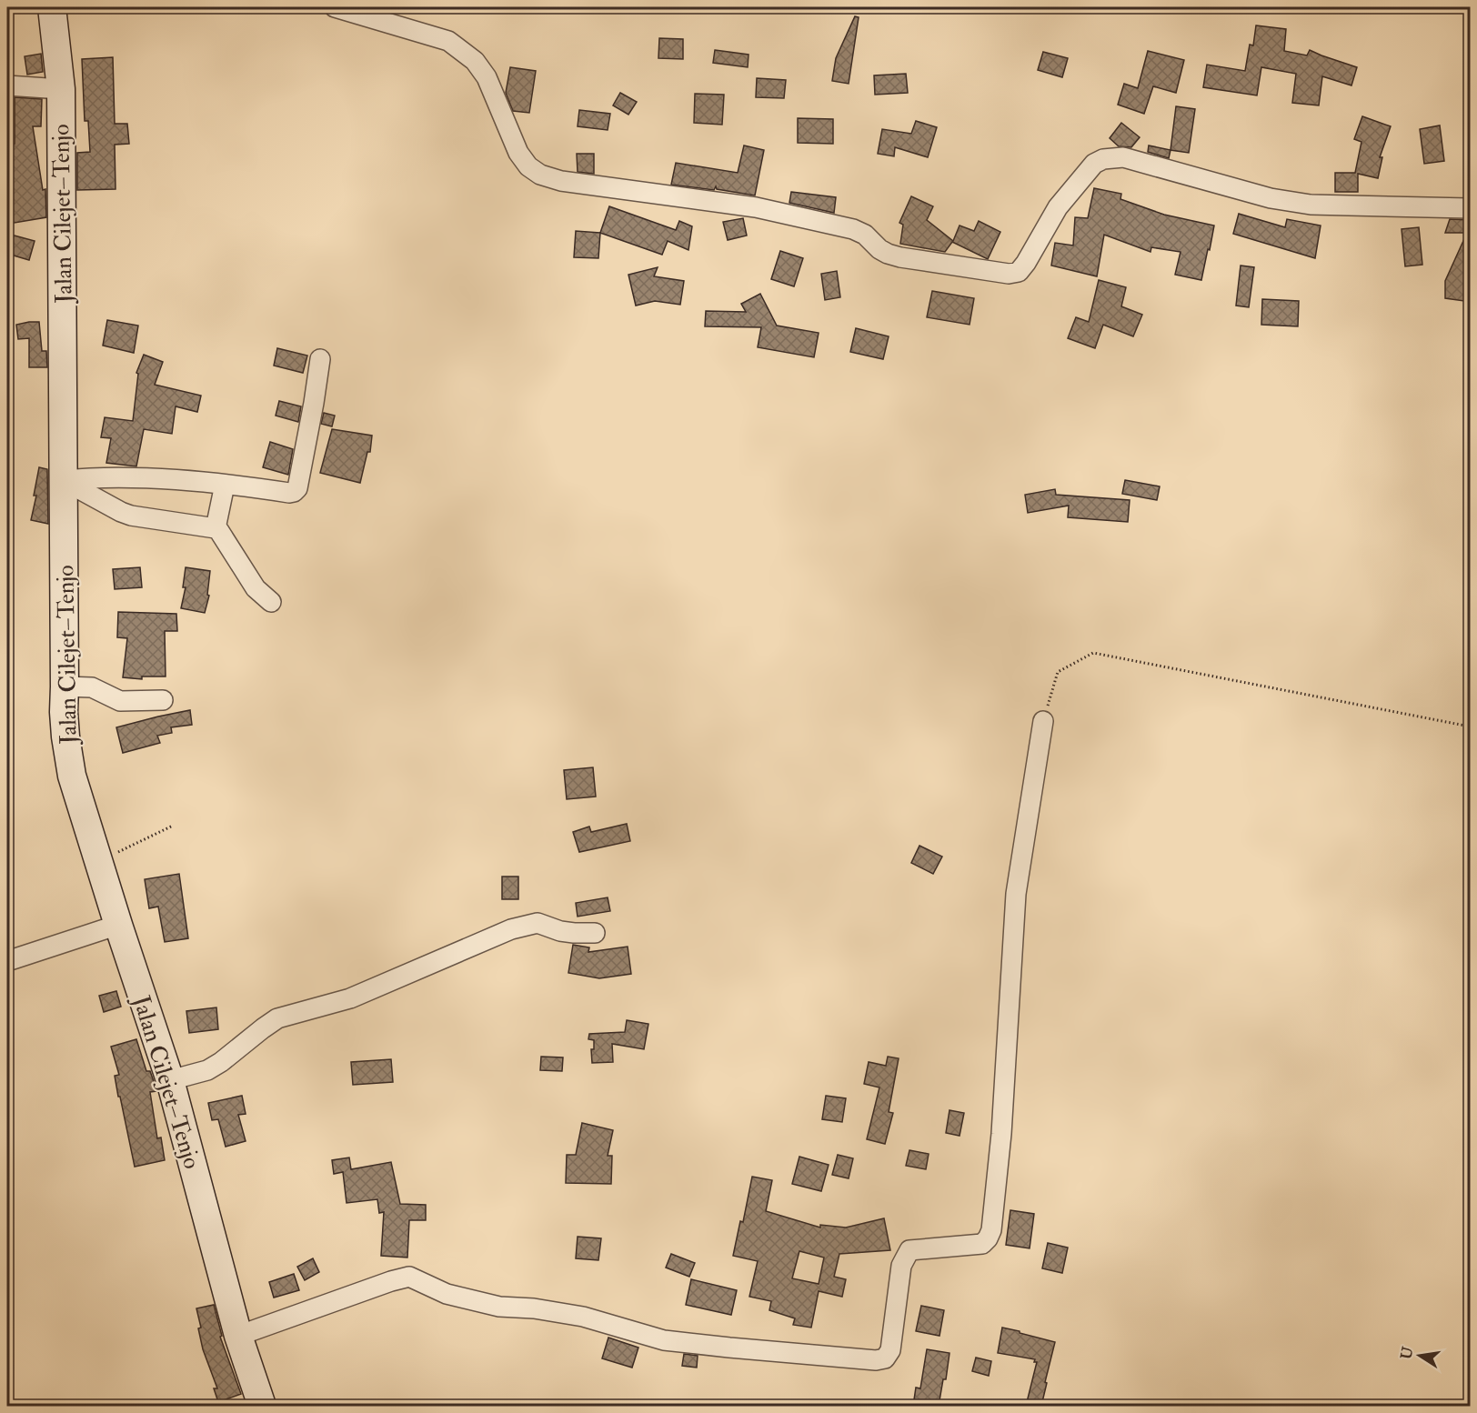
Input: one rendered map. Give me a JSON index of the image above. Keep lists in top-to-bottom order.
{
  "streets": {
    "main road": ["Jalan Cilejet–Tenjo"]
  },
  "north": "left"
}
